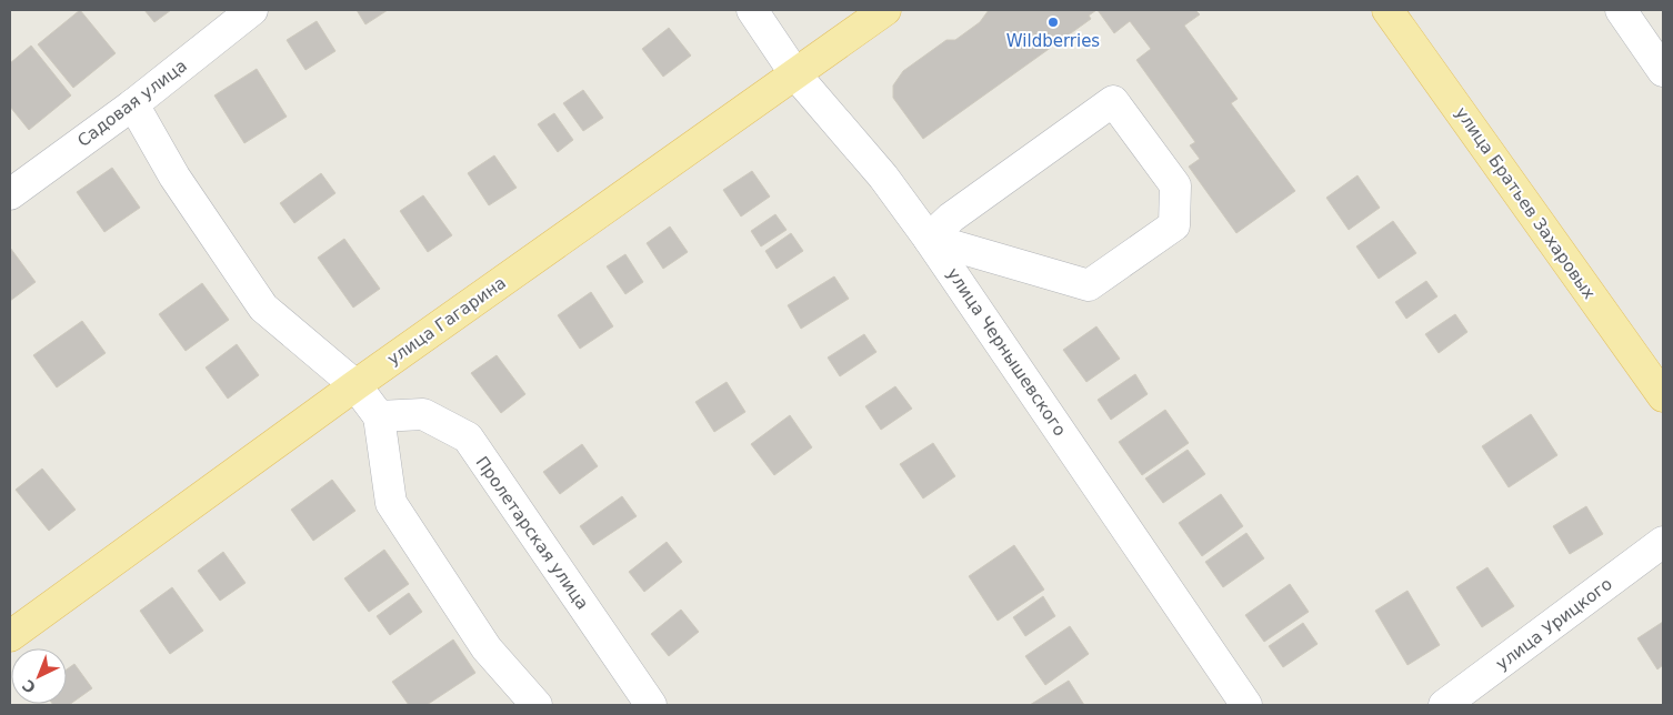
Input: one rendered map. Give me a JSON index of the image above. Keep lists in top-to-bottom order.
{
  "streets": {
    "main road": ["улица Братьев Захаровых", "улица Гагарина"],
    "street": [
      "Садовая улица",
      "улица Чернышевского",
      "Пролетарская улица",
      "улица Урицкого"
    ]
  },
  "crossings": [
    ["улица Гагарина", "улица Чернышевского"]
  ],
  "places": ["Wildberries"],
  "north": "bottom left"
}
